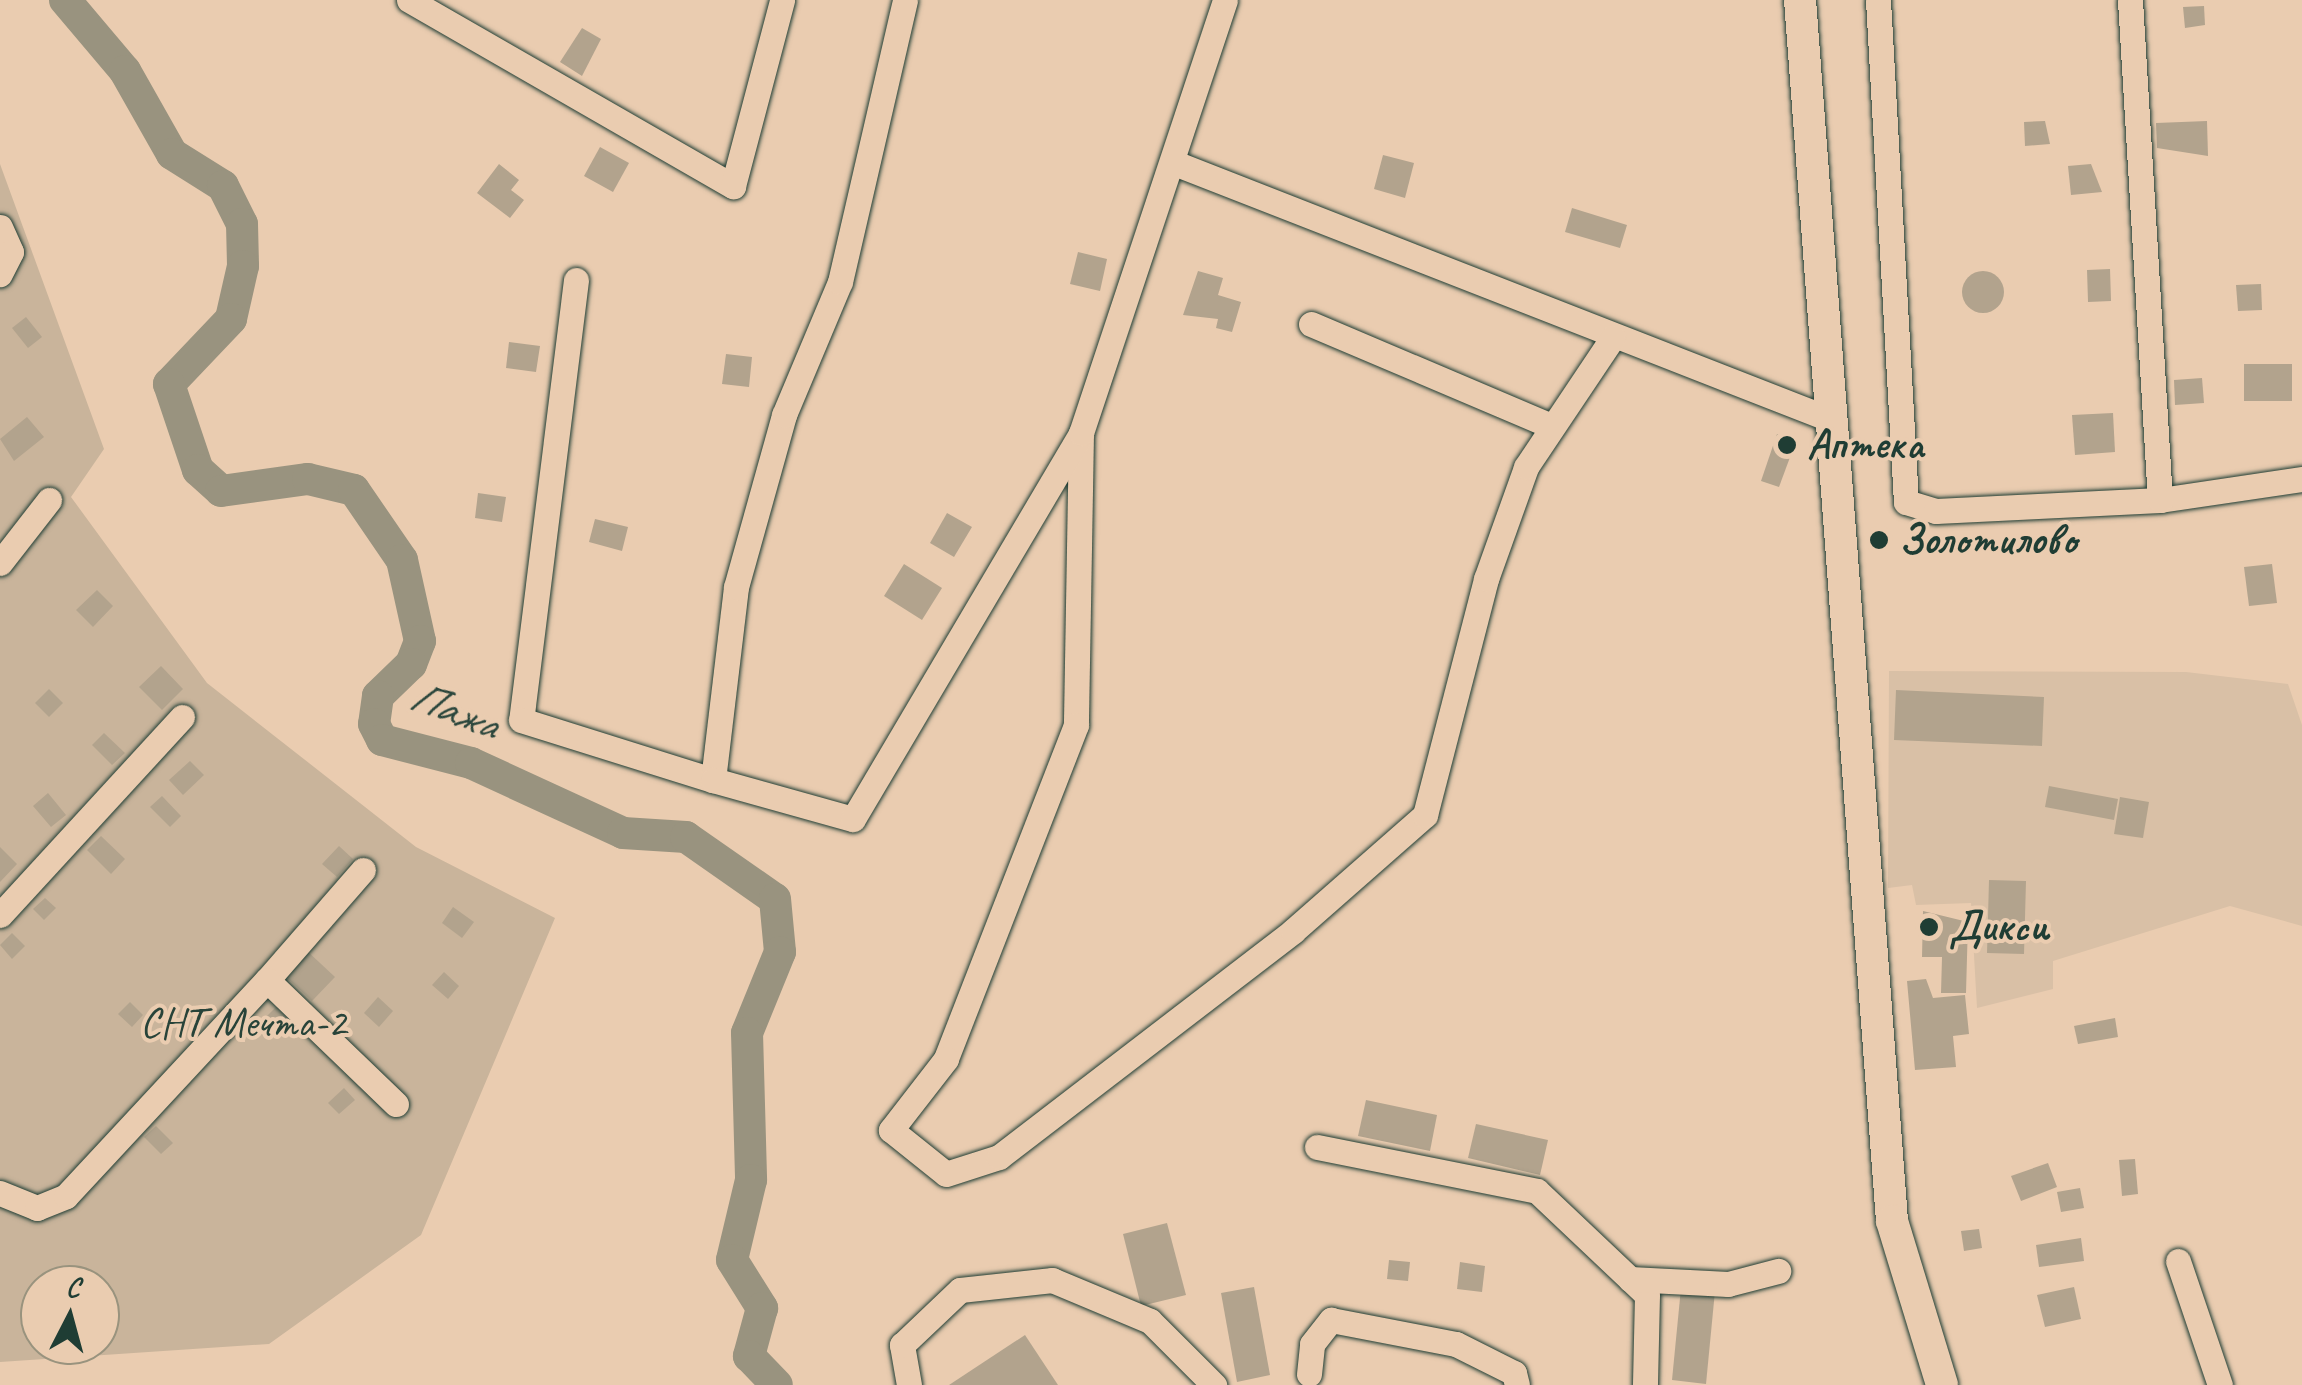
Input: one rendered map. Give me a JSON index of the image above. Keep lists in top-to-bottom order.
{
  "water": ["Пажа"],
  "parks": ["СНТ Мечта-2"],
  "places": ["Аптека", "Золотилово", "Дикси"],
  "north": "top"
}
